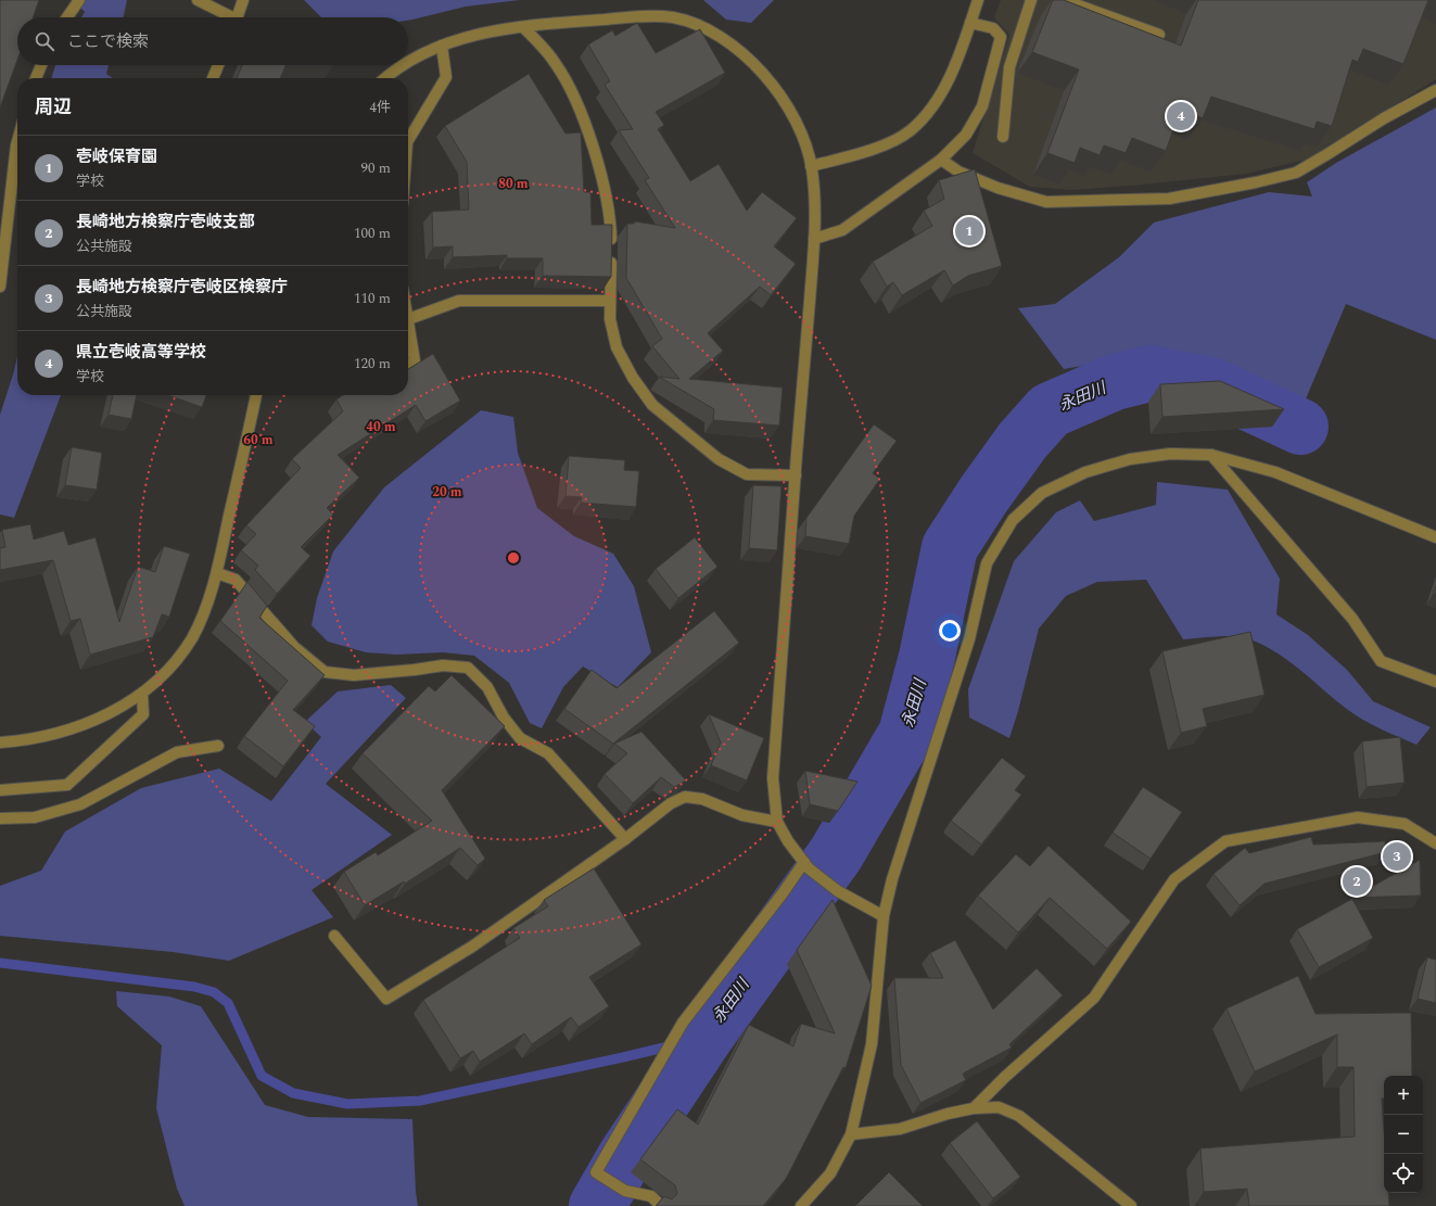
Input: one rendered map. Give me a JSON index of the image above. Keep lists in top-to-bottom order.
{
  "water": ["永田川"],
  "page": {
    "search": "ここで検索",
    "heading": ["周辺", "4件"],
    "pins": [
      "4",
      "1",
      "3",
      "2"
    ],
    "list": [
      {
        "mark": "1",
        "name": "壱岐保育園",
        "note": "学校",
        "value": "90 m"
      },
      {
        "mark": "2",
        "name": "長崎地方検察庁壱岐支部",
        "note": "公共施設",
        "value": "100 m"
      },
      {
        "mark": "3",
        "name": "長崎地方検察庁壱岐区検察庁",
        "note": "公共施設",
        "value": "110 m"
      },
      {
        "mark": "4",
        "name": "県立壱岐高等学校",
        "note": "学校",
        "value": "120 m"
      }
    ],
    "map_buttons": ["+", "−"]
  },
  "rings": [
    "80 m",
    "40 m",
    "60 m",
    "20 m"
  ]
}
